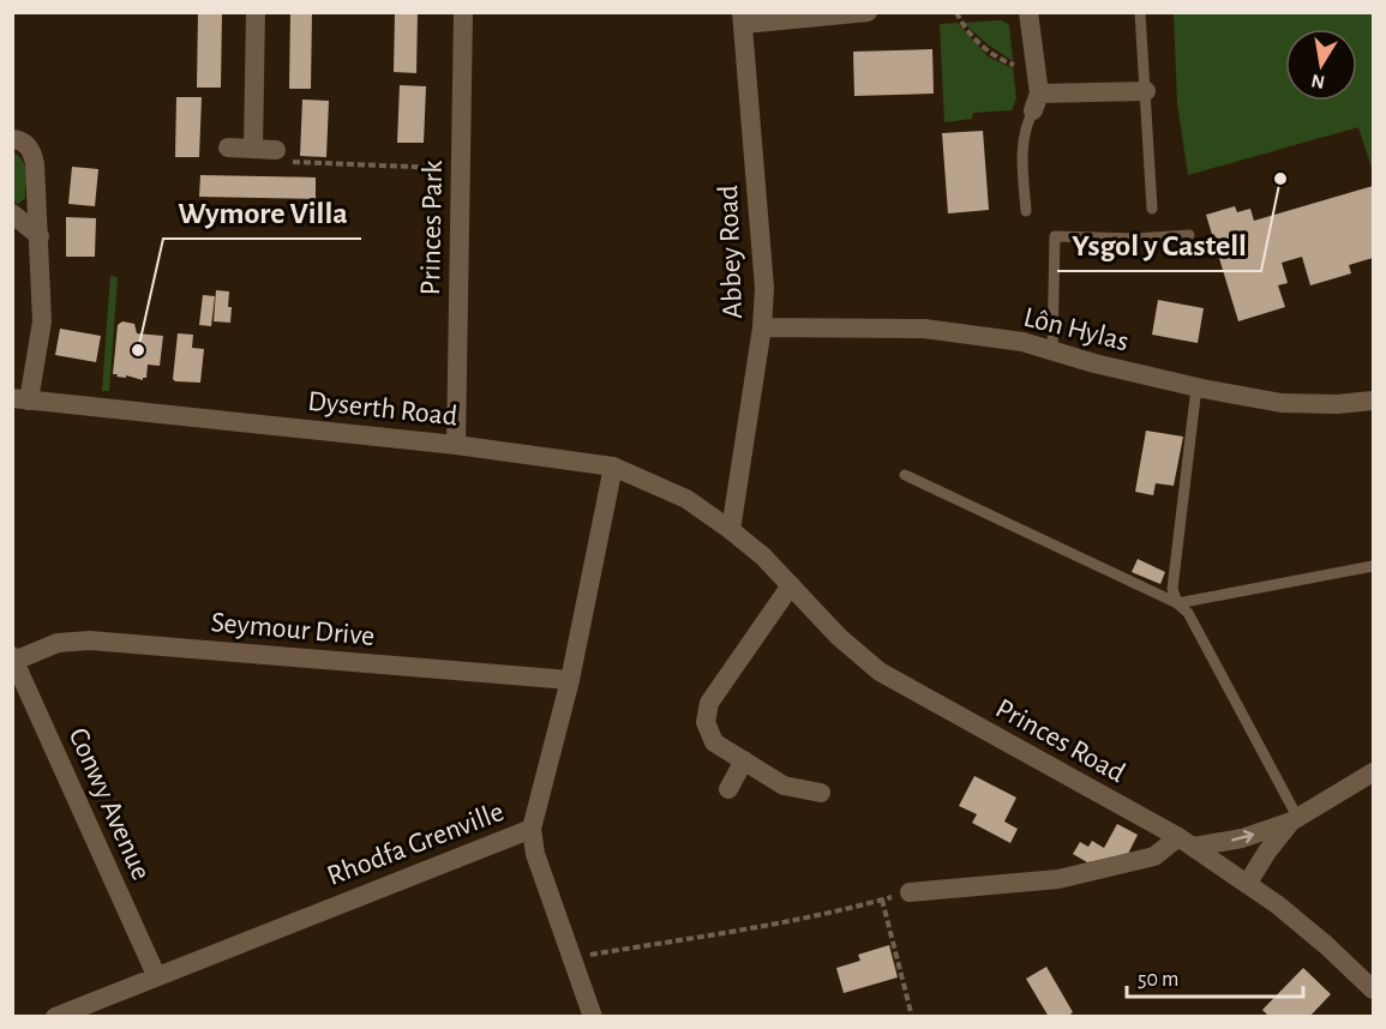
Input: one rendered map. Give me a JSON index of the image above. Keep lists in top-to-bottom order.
{
  "streets": {
    "street": [
      "Princes Park",
      "Abbey Road",
      "Lôn Hylas",
      "Dyserth Road",
      "Seymour Drive",
      "Princes Road",
      "Conwy Avenue",
      "Rhodfa Grenville"
    ]
  },
  "crossings": [
    ["Princes Park", "Dyserth Road"],
    ["Abbey Road", "Lôn Hylas"],
    ["Abbey Road", "Dyserth Road"],
    ["Abbey Road", "Princes Road"],
    ["Dyserth Road", "Princes Road"],
    ["Dyserth Road", "Rhodfa Grenville"],
    ["Seymour Drive", "Conwy Avenue"],
    ["Seymour Drive", "Rhodfa Grenville"],
    ["Conwy Avenue", "Rhodfa Grenville"]
  ],
  "places": ["Ysgol y Castell", "Wymore Villa"],
  "scale_bar": "50 m",
  "north": "bottom"
}
